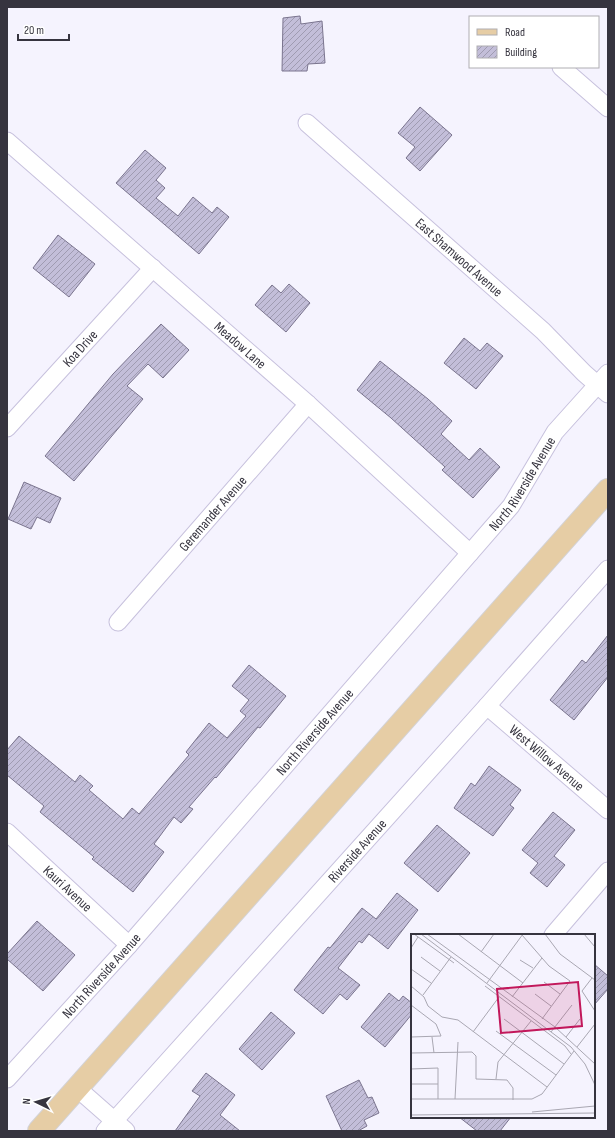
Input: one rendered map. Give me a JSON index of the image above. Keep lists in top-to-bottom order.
{
  "streets": {
    "street": [
      "East Shamwood Avenue",
      "Meadow Lane",
      "Koa Drive",
      "North Riverside Avenue",
      "Geremander Avenue",
      "West Willow Avenue",
      "Riverside Avenue",
      "Kauri Avenue"
    ]
  },
  "crossings": [
    ["East Shamwood Avenue", "North Riverside Avenue"],
    ["Meadow Lane", "Koa Drive"],
    ["Meadow Lane", "North Riverside Avenue"],
    ["Meadow Lane", "Geremander Avenue"],
    ["North Riverside Avenue", "Kauri Avenue"],
    ["West Willow Avenue", "Riverside Avenue"]
  ],
  "legend": ["Road", "Building"],
  "scale_bar": "20 m",
  "north": "left"
}
